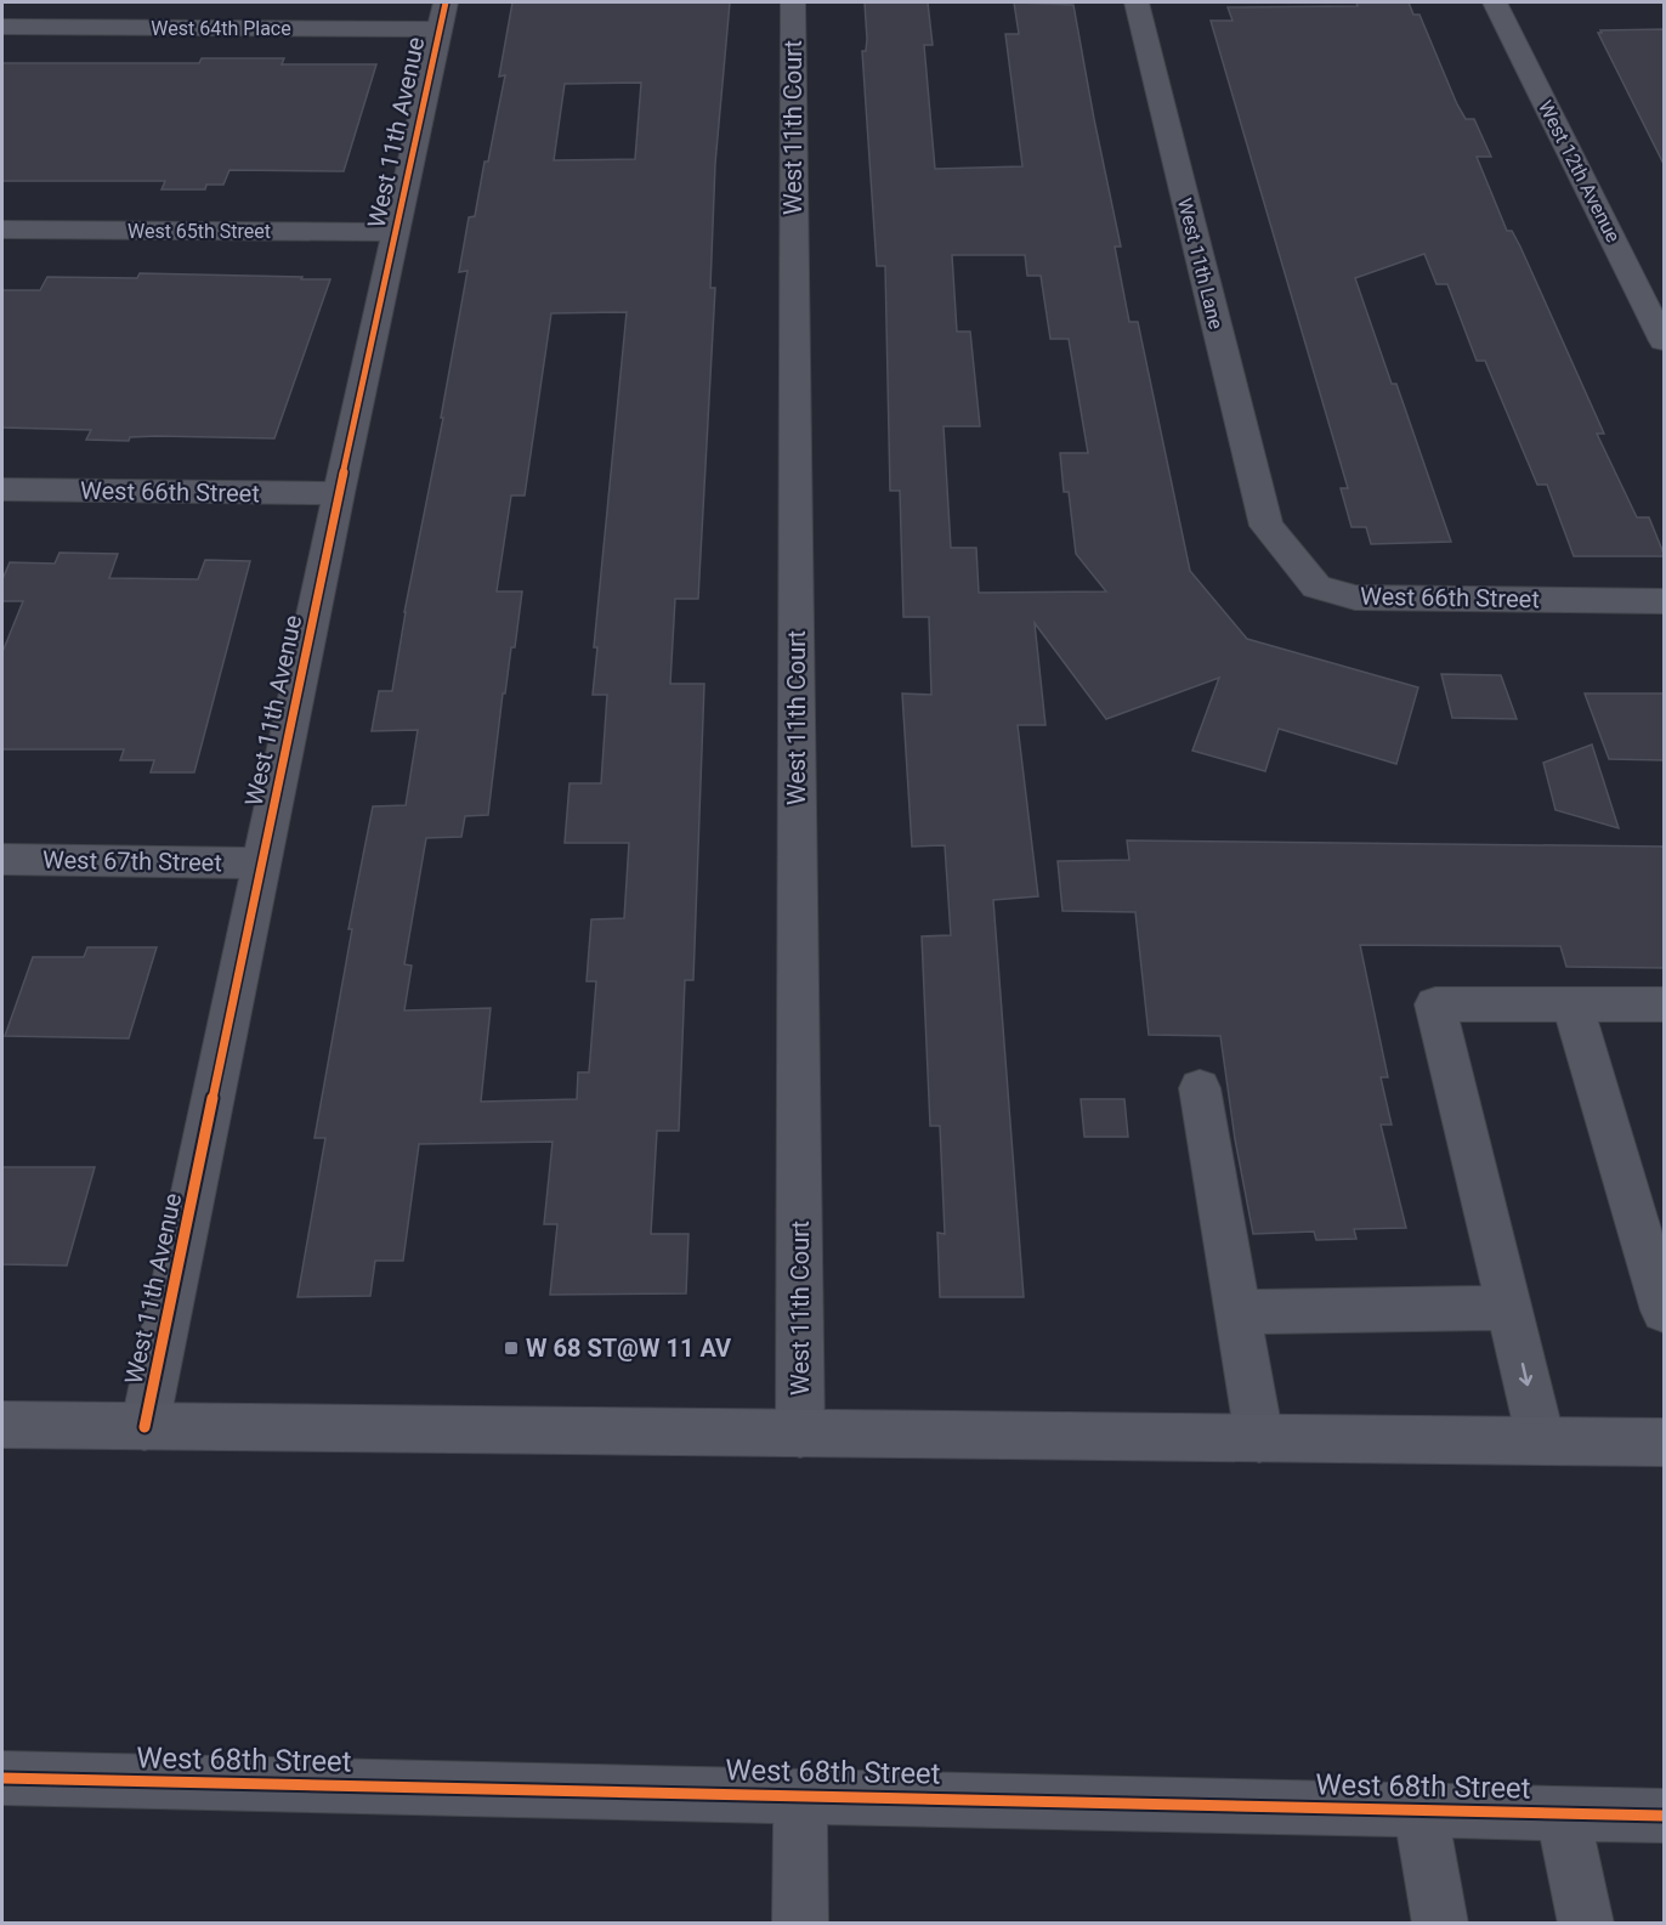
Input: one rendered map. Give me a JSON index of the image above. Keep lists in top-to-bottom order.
{
  "streets": {
    "main road": ["West 12th Avenue"],
    "street": [
      "West 64th Place",
      "West 11th Court",
      "West 11th Avenue",
      "West 65th Street",
      "West 11th Lane",
      "West 66th Street",
      "West 67th Street",
      "West 68th Street"
    ]
  },
  "crossings": [
    ["West 64th Place", "West 11th Avenue"],
    ["West 11th Avenue", "West 65th Street"],
    ["West 11th Avenue", "West 66th Street"],
    ["West 11th Avenue", "West 67th Street"],
    ["West 11th Lane", "West 66th Street"]
  ],
  "places": {
    "transit": ["W 68 ST@W 11 AV"]
  }
}
